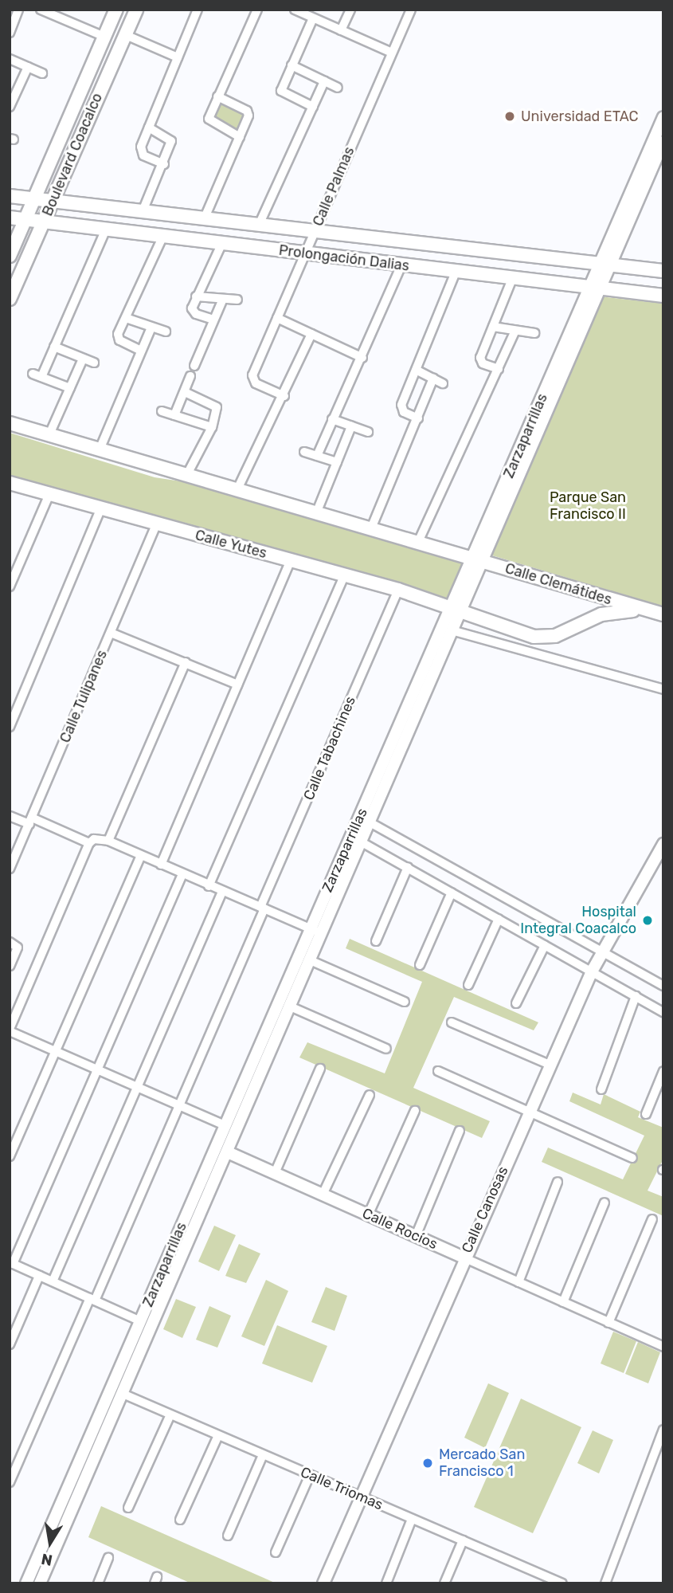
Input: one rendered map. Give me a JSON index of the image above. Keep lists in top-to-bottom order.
{
  "streets": {
    "main road": [
      "Boulevard Coacalco",
      "Prolongación Dalias",
      "Calle Yutes",
      "Calle Clemátides"
    ],
    "street": [
      "Calle Palmas",
      "Zarzaparrillas",
      "Calle Tulipanes",
      "Calle Tabachines",
      "Calle Canosas",
      "Calle Rocíos",
      "Calle Triomas"
    ]
  },
  "crossings": [
    ["Boulevard Coacalco", "Prolongación Dalias"],
    ["Calle Palmas", "Prolongación Dalias"],
    ["Prolongación Dalias", "Zarzaparrillas"],
    ["Zarzaparrillas", "Calle Yutes"],
    ["Zarzaparrillas", "Calle Clemátides"],
    ["Zarzaparrillas", "Calle Rocíos"],
    ["Zarzaparrillas", "Calle Triomas"],
    ["Calle Yutes", "Calle Clemátides"],
    ["Calle Yutes", "Calle Tulipanes"],
    ["Calle Yutes", "Calle Tabachines"],
    ["Calle Canosas", "Calle Rocíos"],
    ["Calle Canosas", "Calle Triomas"]
  ],
  "parks": ["Parque San Francisco II"],
  "places": ["Universidad ETAC", "Hospital Integral Coacalco", "Mercado San Francisco 1"],
  "north": "bottom"
}
